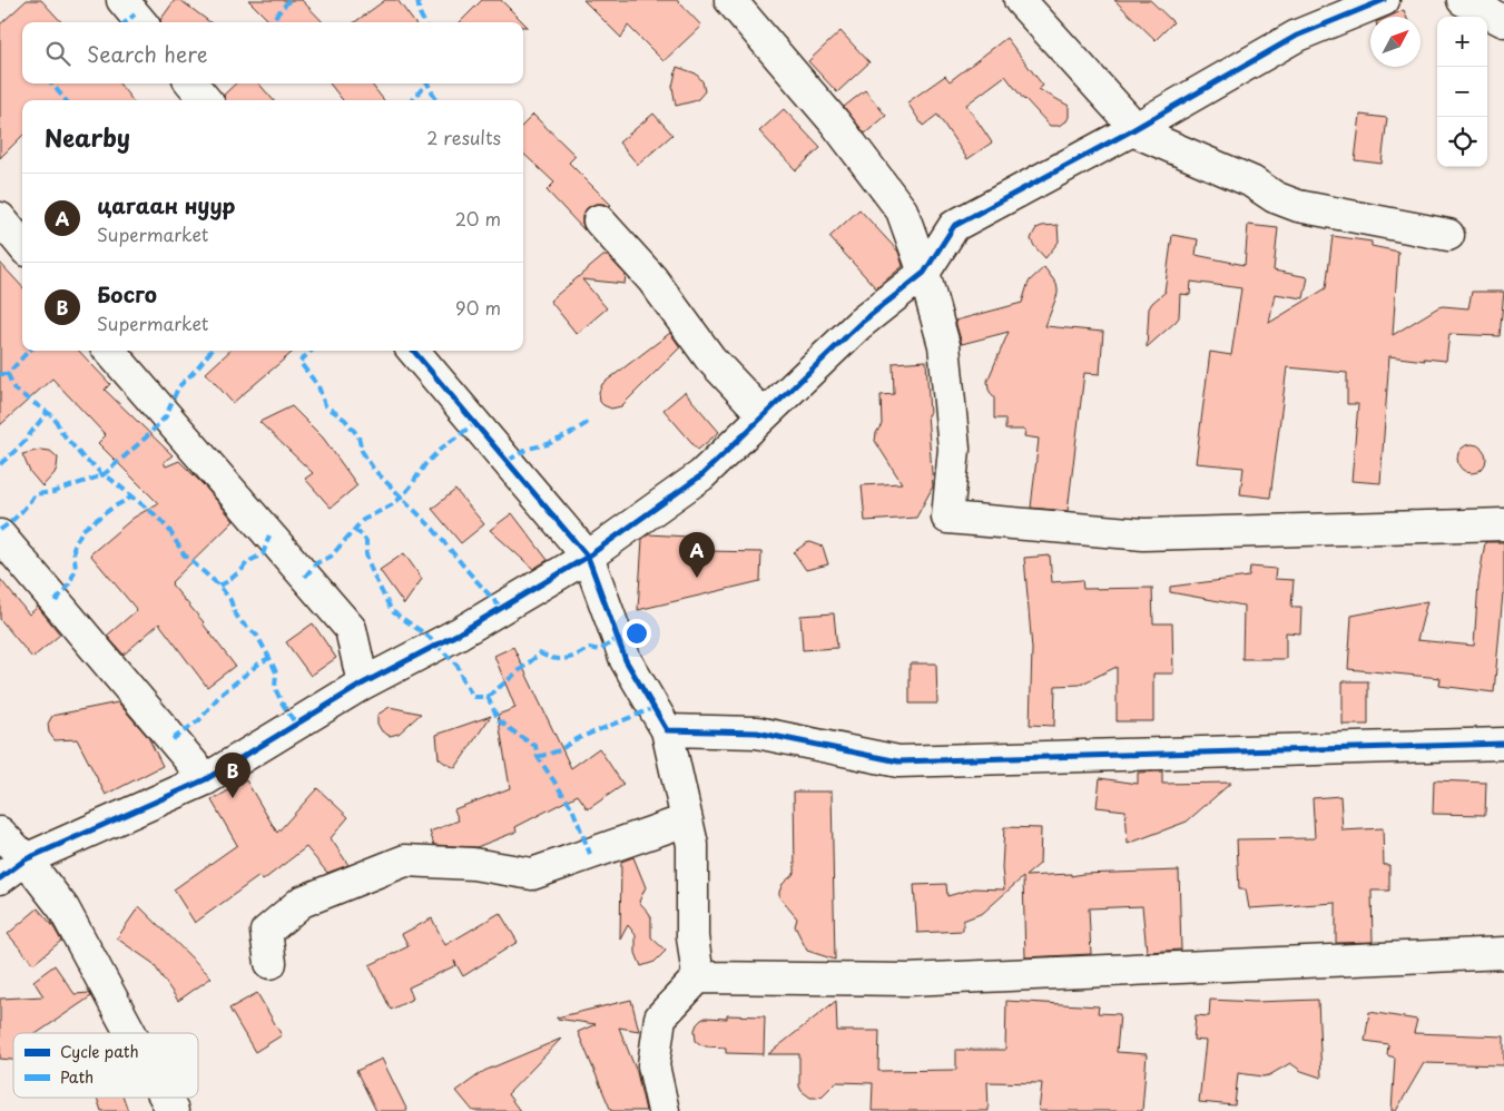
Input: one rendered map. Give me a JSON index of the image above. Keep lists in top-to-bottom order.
{
  "legend": ["Cycle path", "Path"],
  "north": "top right",
  "page": {
    "map_buttons": ["+", "−"],
    "search": "Search here",
    "heading": ["Nearby", "2 results"],
    "list": [
      {
        "mark": "A",
        "name": "цагаан нуур",
        "note": "Supermarket",
        "value": "20 m"
      },
      {
        "mark": "B",
        "name": "Босго",
        "note": "Supermarket",
        "value": "90 m"
      }
    ],
    "pins": ["A", "B"]
  }
}
